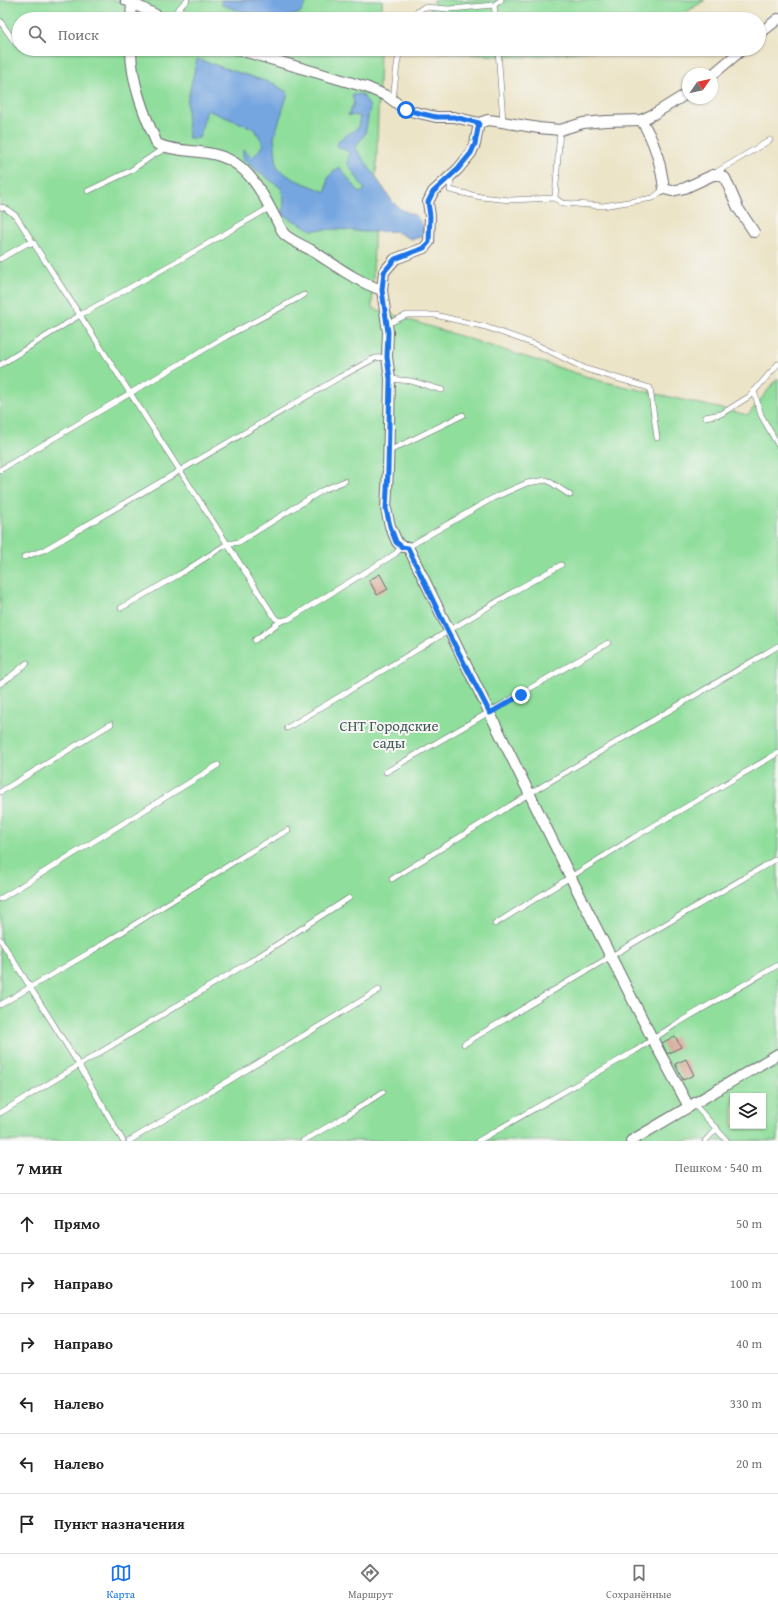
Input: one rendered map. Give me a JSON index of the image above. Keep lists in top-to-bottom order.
{
  "parks": ["СНТ Городские сады"],
  "north": "top right",
  "page": {
    "search": "Поиск",
    "heading": ["7 мин", "Пешком · 540 m"],
    "list": [
      ["Прямо", "50 m"],
      ["Направо", "100 m"],
      ["Направо", "40 m"],
      ["Налево", "330 m"],
      ["Налево", "20 m"],
      "Пункт назначения"
    ],
    "nav": ["Карта", "Маршрут", "Сохранённые"]
  }
}
